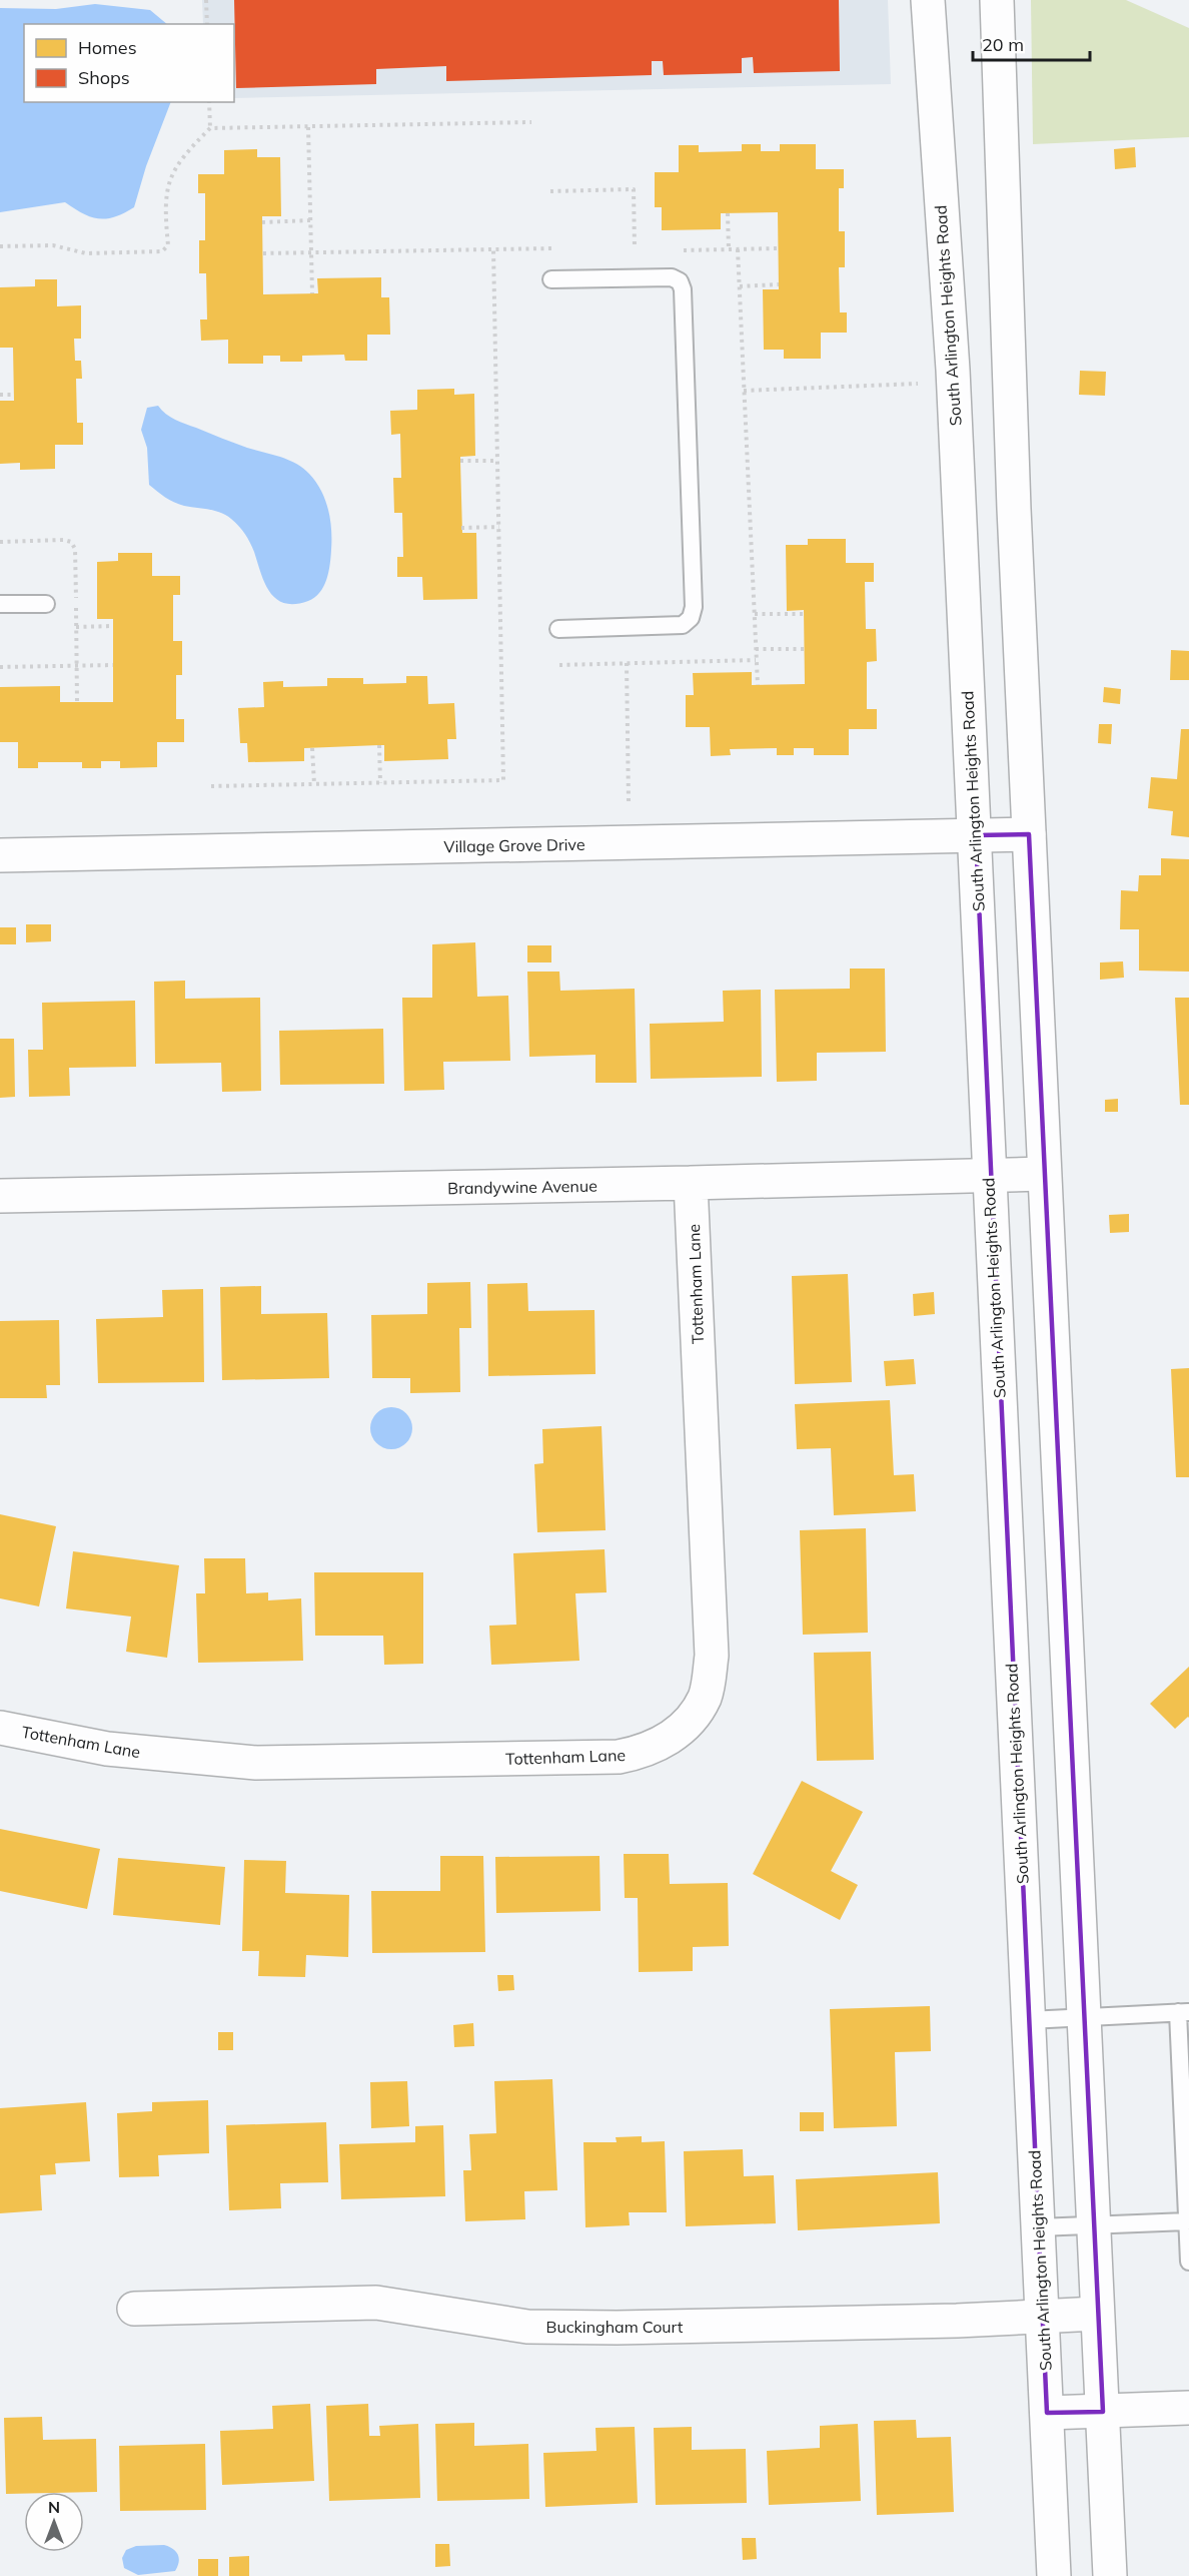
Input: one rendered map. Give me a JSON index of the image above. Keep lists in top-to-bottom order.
{
  "streets": {
    "main road": [
      "South Arlington Heights Road",
      "Village Grove Drive",
      "Brandywine Avenue",
      "Tottenham Lane",
      "Buckingham Court"
    ]
  },
  "crossings": [
    ["South Arlington Heights Road", "Village Grove Drive"],
    ["South Arlington Heights Road", "Brandywine Avenue"],
    ["South Arlington Heights Road", "Buckingham Court"],
    ["Brandywine Avenue", "Tottenham Lane"]
  ],
  "legend": ["Homes", "Shops"],
  "scale_bar": "20 m",
  "north": "top"
}
